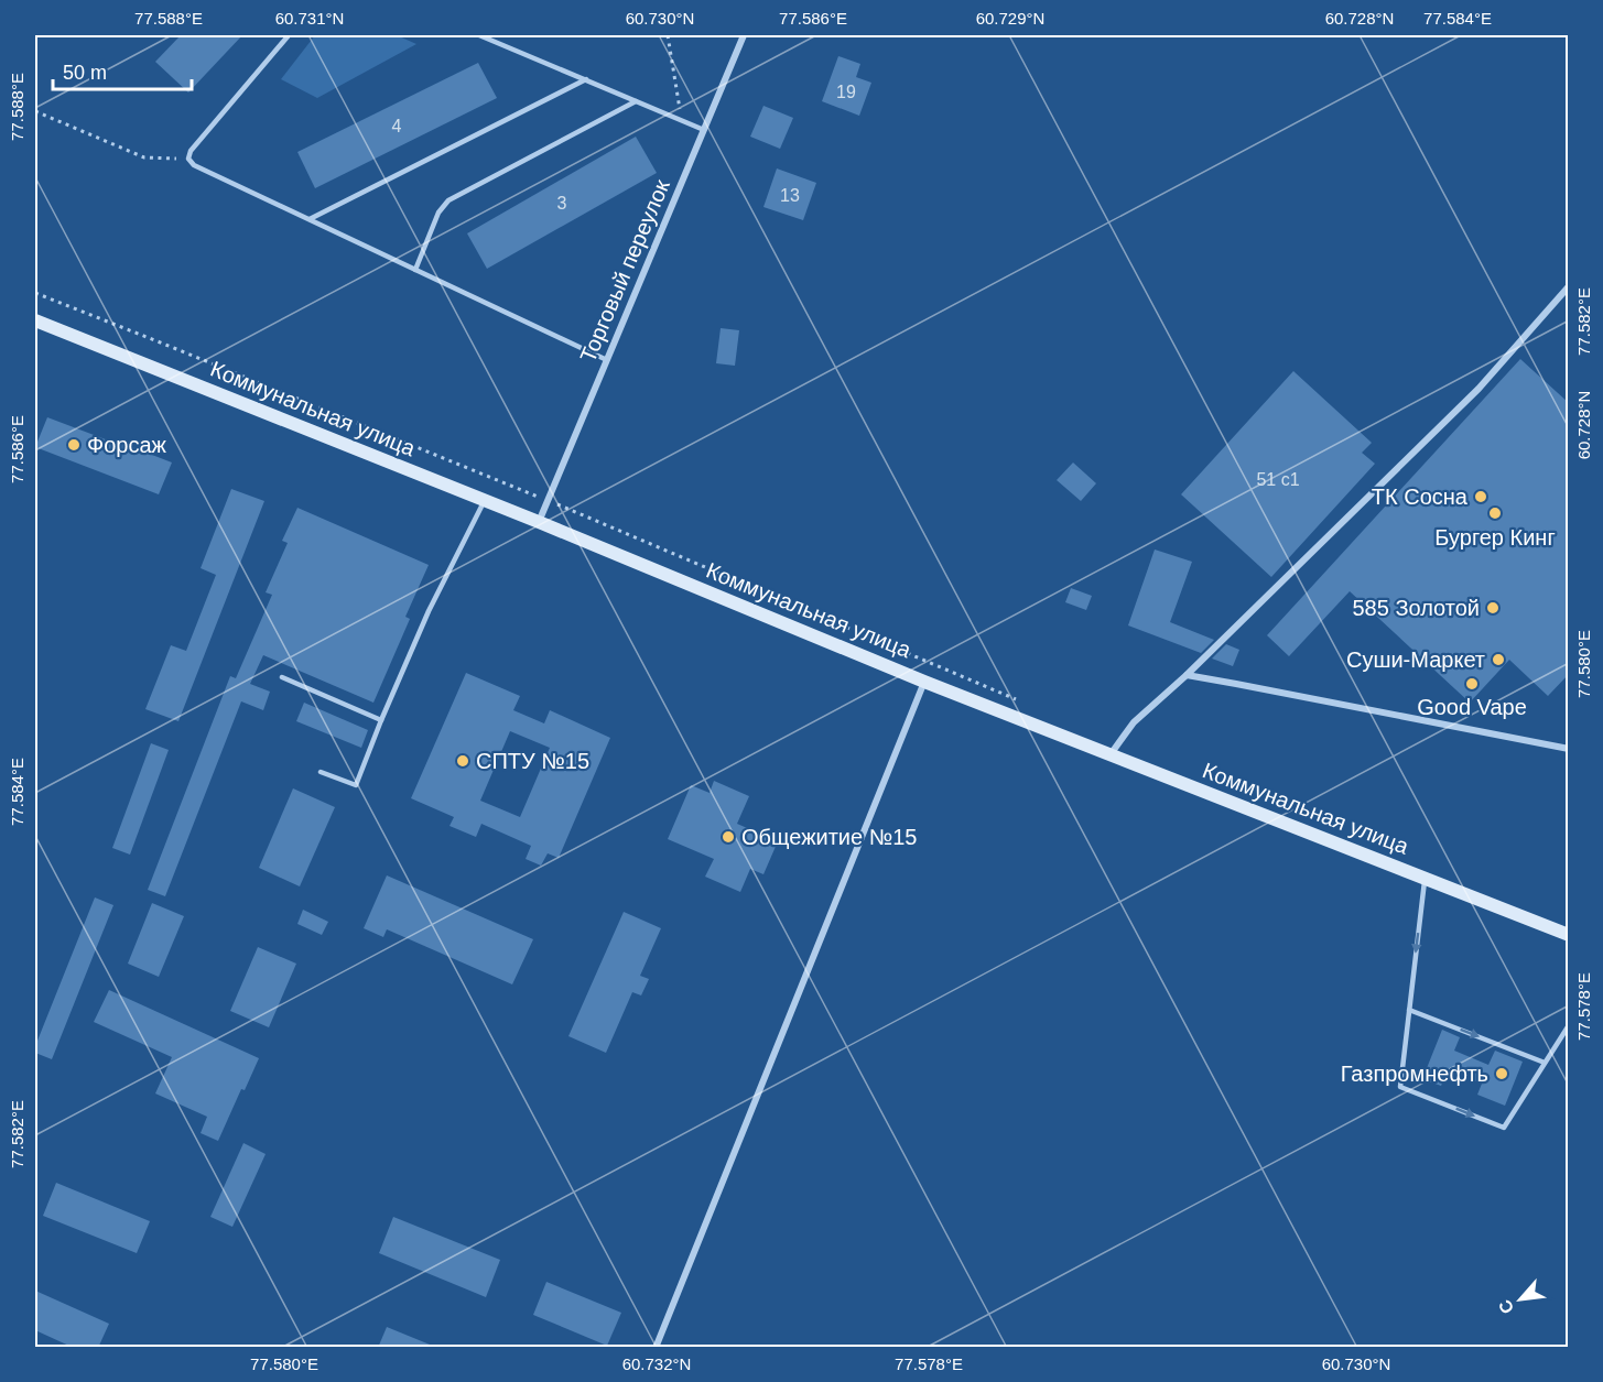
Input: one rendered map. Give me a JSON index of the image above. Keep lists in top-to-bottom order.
{
  "streets": {
    "main road": ["Коммунальная улица"],
    "street": ["Торговый переулок"]
  },
  "crossings": [
    ["Торговый переулок", "Коммунальная улица"]
  ],
  "places": [
    "Форсаж",
    "ТК Сосна",
    "Бургер Кинг",
    "585 Золотой",
    "Суши-Маркет",
    "Good Vape",
    "СПТУ №15",
    "Общежитие №15",
    "Газпромнефть"
  ],
  "house_numbers": [
    "19",
    "4",
    "13",
    "3",
    "51 с1"
  ],
  "scale_bar": "50 m",
  "north": "bottom left",
  "coordinates": [
    "77.588°E",
    "60.731°N",
    "60.730°N",
    "77.586°E",
    "60.729°N",
    "60.728°N",
    "77.584°E",
    "77.582°E",
    "77.580°E",
    "77.578°E",
    "60.732°N"
  ]
}
